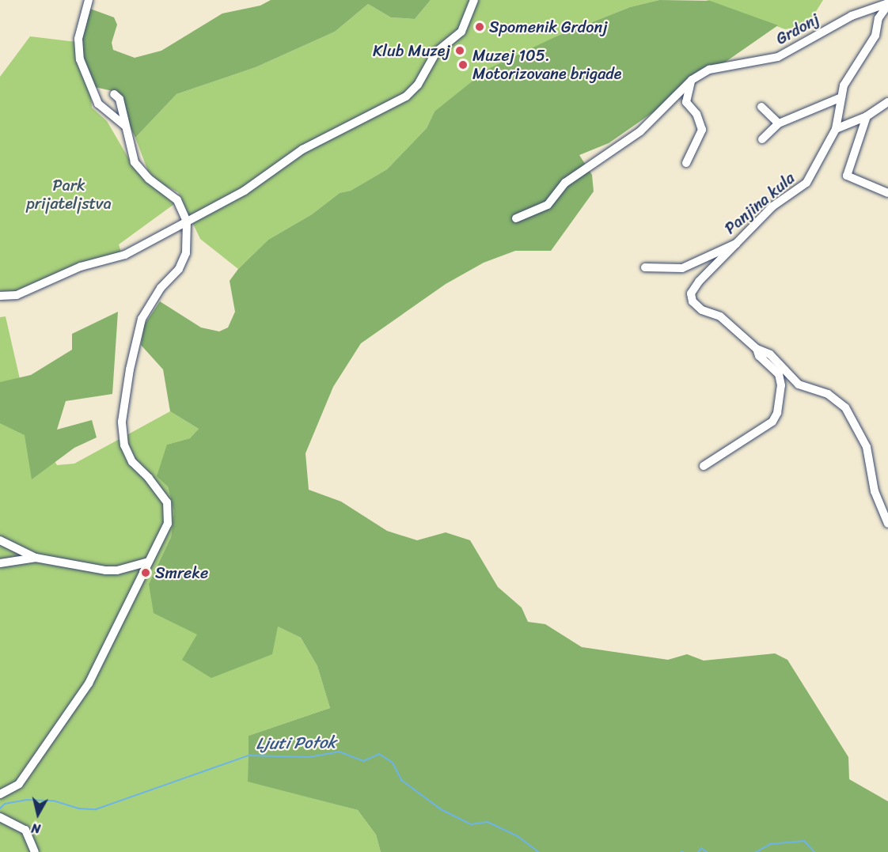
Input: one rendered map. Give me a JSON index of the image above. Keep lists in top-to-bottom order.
{
  "streets": {
    "street": ["Grdonj", "Panjina kula"]
  },
  "crossings": [
    ["Grdonj", "Panjina kula"]
  ],
  "water": ["Ljuti Potok"],
  "parks": ["Park prijateljstva"],
  "places": [
    "Spomenik Grdonj",
    "Klub Muzej",
    "Muzej 105. Motorizovane brigade",
    "Smreke"
  ],
  "north": "bottom"
}
